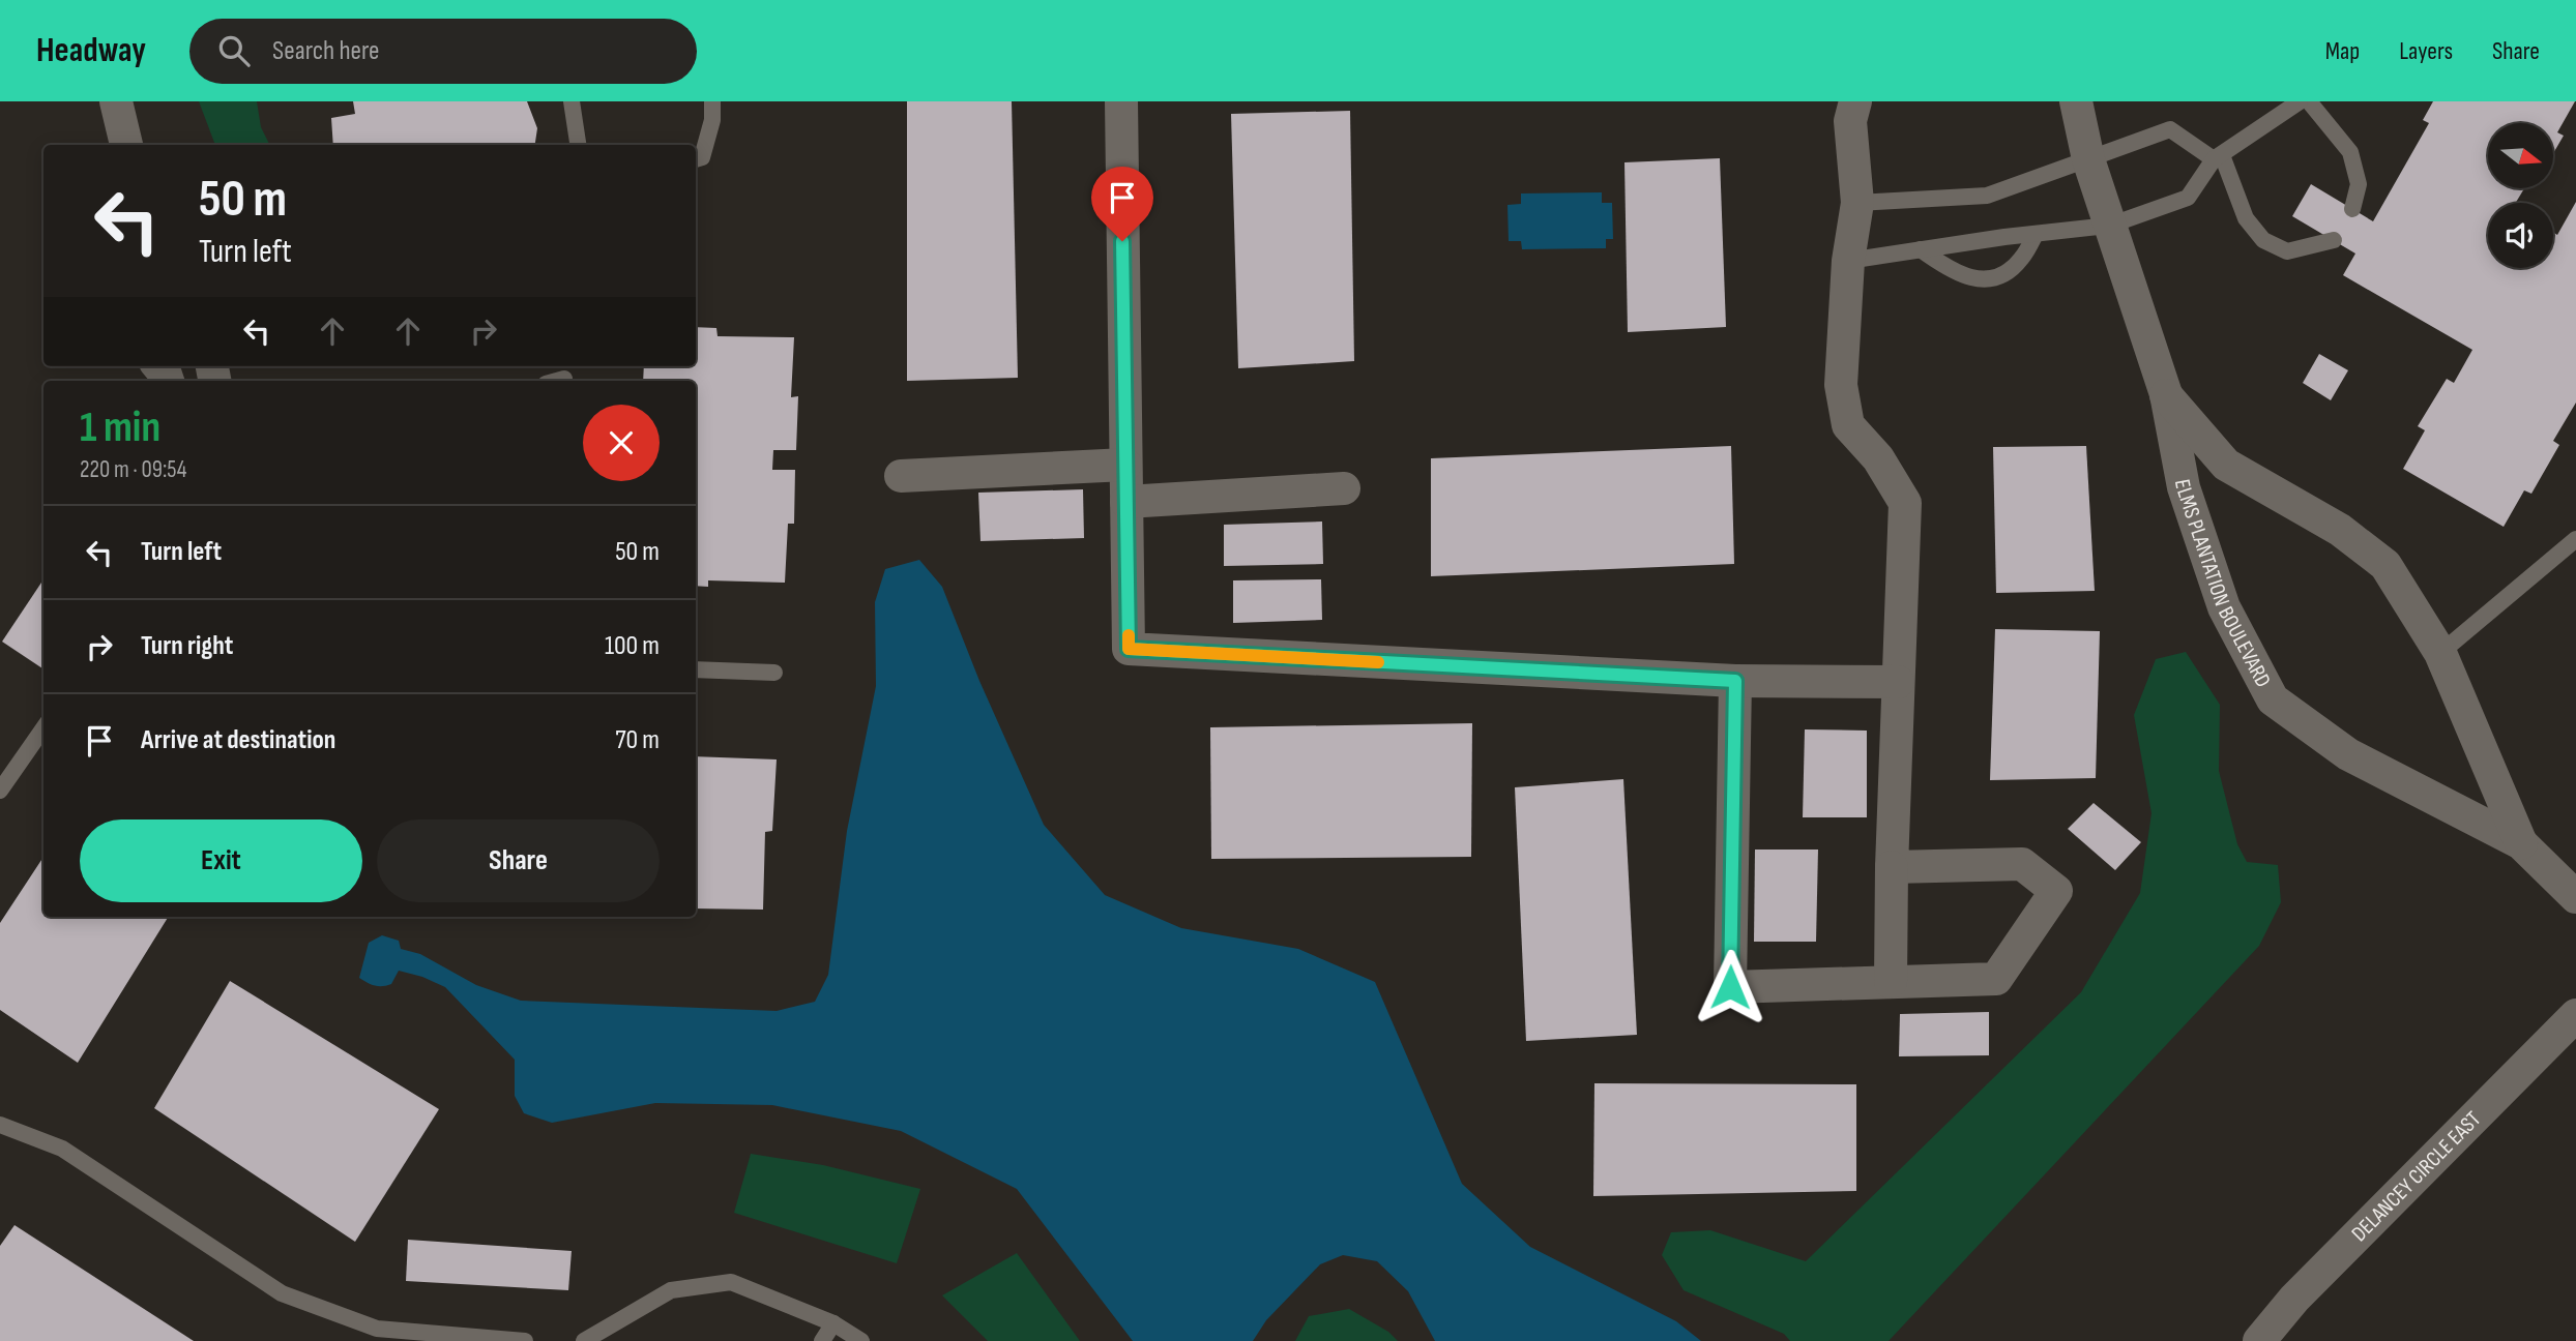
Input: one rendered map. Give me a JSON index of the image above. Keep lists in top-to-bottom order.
{
  "streets": {
    "street": ["ELMS PLANTATION BOULEVARD", "DELANCEY CIRCLE EAST"]
  },
  "north": "right",
  "page": {
    "header": "Headway",
    "search": "Search here",
    "nav": ["Map", "Layers", "Share"],
    "turn": ["50 m", "Turn left"],
    "heading": ["1 min", "220 m · 09:54"],
    "list": [
      {
        "name": "Turn left",
        "value": "50 m"
      },
      {
        "name": "Turn right",
        "value": "100 m"
      },
      {
        "name": "Arrive at destination",
        "value": "70 m"
      }
    ],
    "buttons": ["Exit", "Share"]
  }
}
